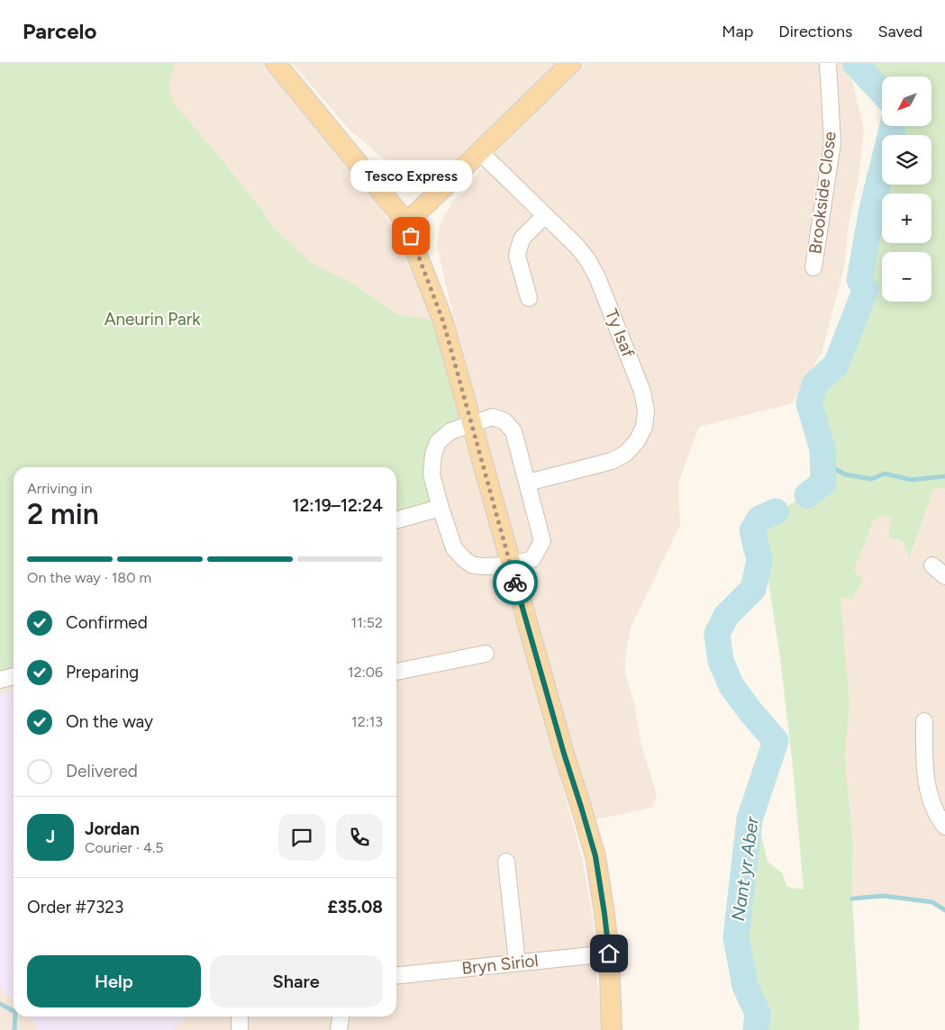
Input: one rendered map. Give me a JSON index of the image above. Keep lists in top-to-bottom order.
{
  "streets": {
    "street": ["Brookside Close", "Ty Isaf", "Bryn Siriol"]
  },
  "water": ["Nant yr Aber"],
  "parks": ["Aneurin Park"],
  "places": ["Tesco Express"],
  "north": "bottom left",
  "page": {
    "header": "Parcelo",
    "nav": ["Map", "Directions", "Saved"],
    "map_buttons": ["+", "−"],
    "bubble": "Tesco Express",
    "heading": ["2 min", "Arriving in", "12:19–12:24"],
    "panel": [
      "Jordan",
      "Courier · 4.5",
      "Order #7323",
      "£35.08"
    ],
    "bar": "On the way · 180 m",
    "list": [
      ["Confirmed", "11:52"],
      ["Preparing", "12:06"],
      ["On the way", "12:13"],
      "Delivered"
    ],
    "round": "J",
    "buttons": ["Help", "Share"]
  }
}
